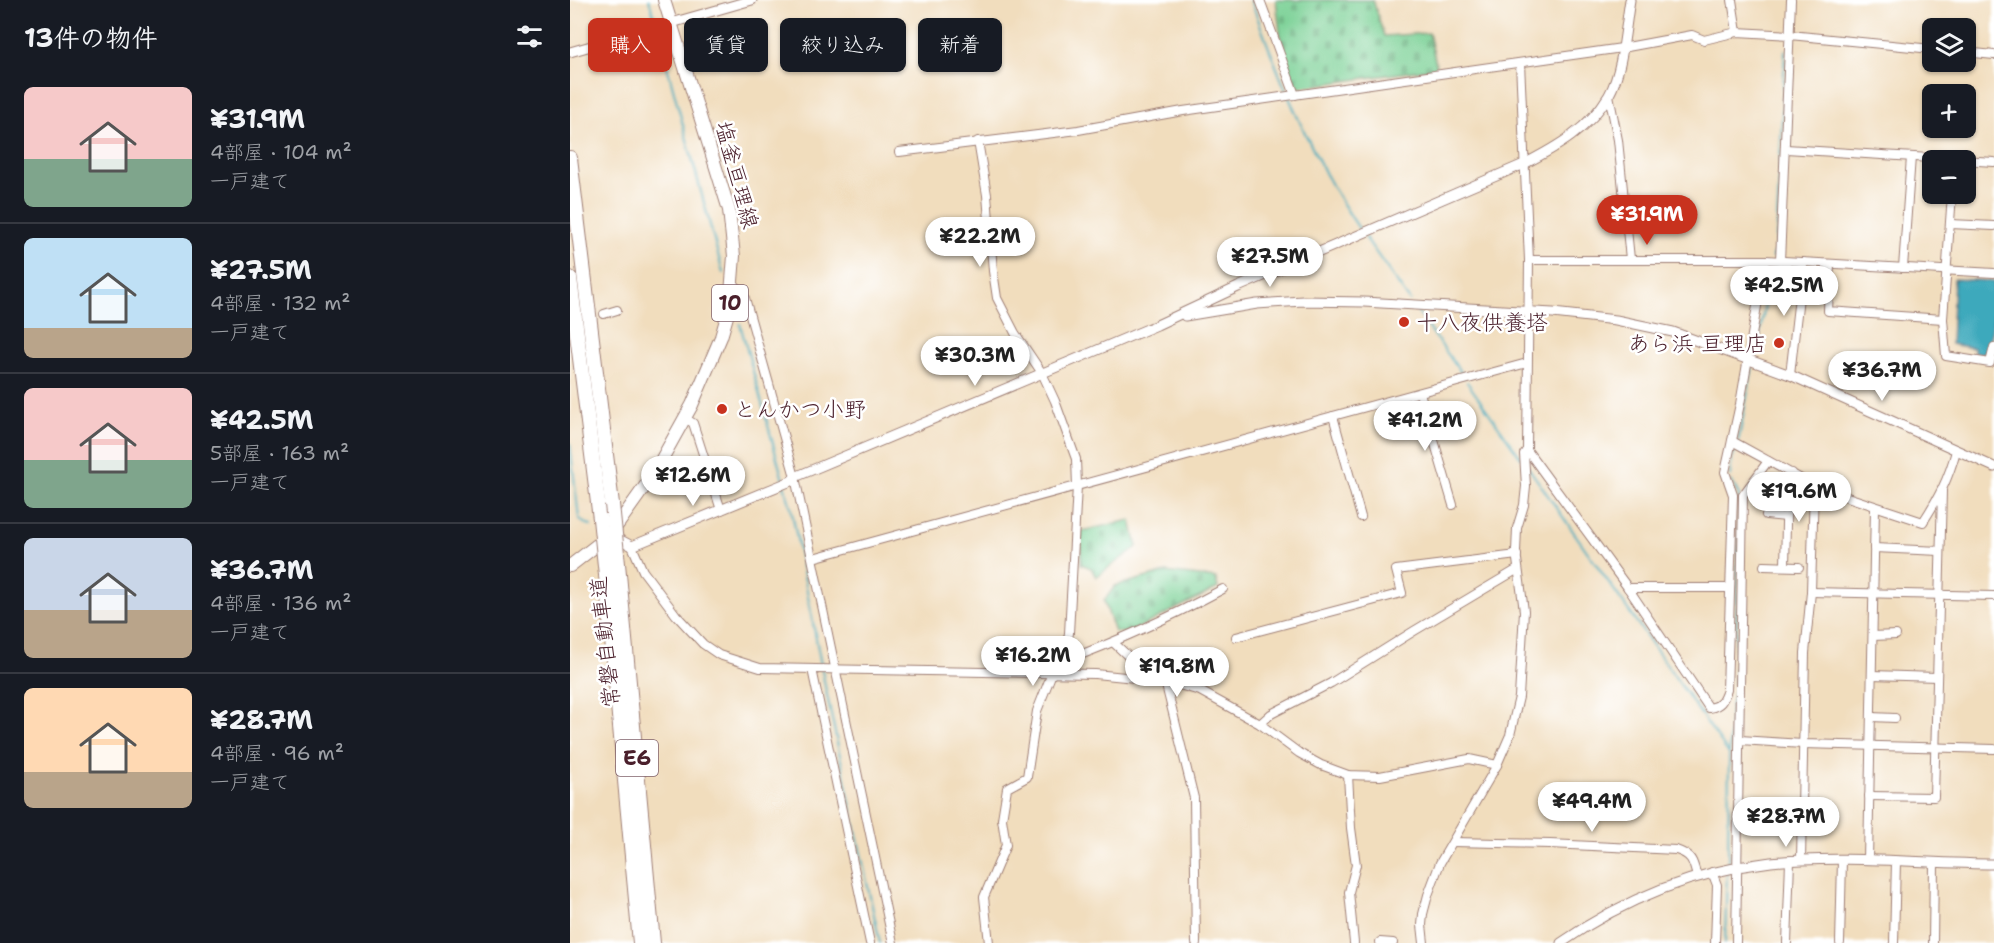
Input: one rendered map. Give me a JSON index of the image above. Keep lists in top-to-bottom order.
{
  "streets": {
    "highway": ["常磐自動車道", "E6"],
    "main road": ["塩釜亘理線", "10"]
  },
  "places": ["十八夜供養塔", "あら浜 亘理店", "とんかつ小野"],
  "page": {
    "heading": "13件の物件",
    "map_buttons": ["+", "−"],
    "chip": [
      "購入",
      "賃貸",
      "絞り込み",
      "新着"
    ],
    "list": [
      {
        "name": "¥31.9M",
        "note": "4部屋 · 104 m² · 一戸建て"
      },
      {
        "name": "¥27.5M",
        "note": "4部屋 · 132 m² · 一戸建て"
      },
      {
        "name": "¥42.5M",
        "note": "5部屋 · 163 m² · 一戸建て"
      },
      {
        "name": "¥36.7M",
        "note": "4部屋 · 136 m² · 一戸建て"
      },
      {
        "name": "¥28.7M",
        "note": "4部屋 · 96 m² · 一戸建て"
      }
    ],
    "price": [
      "¥31.9M",
      "¥22.2M",
      "¥27.5M",
      "¥42.5M",
      "¥30.3M",
      "¥36.7M",
      "¥41.2M",
      "¥12.6M",
      "¥19.6M",
      "¥16.2M",
      "¥19.8M",
      "¥49.4M",
      "¥28.7M"
    ]
  }
}
